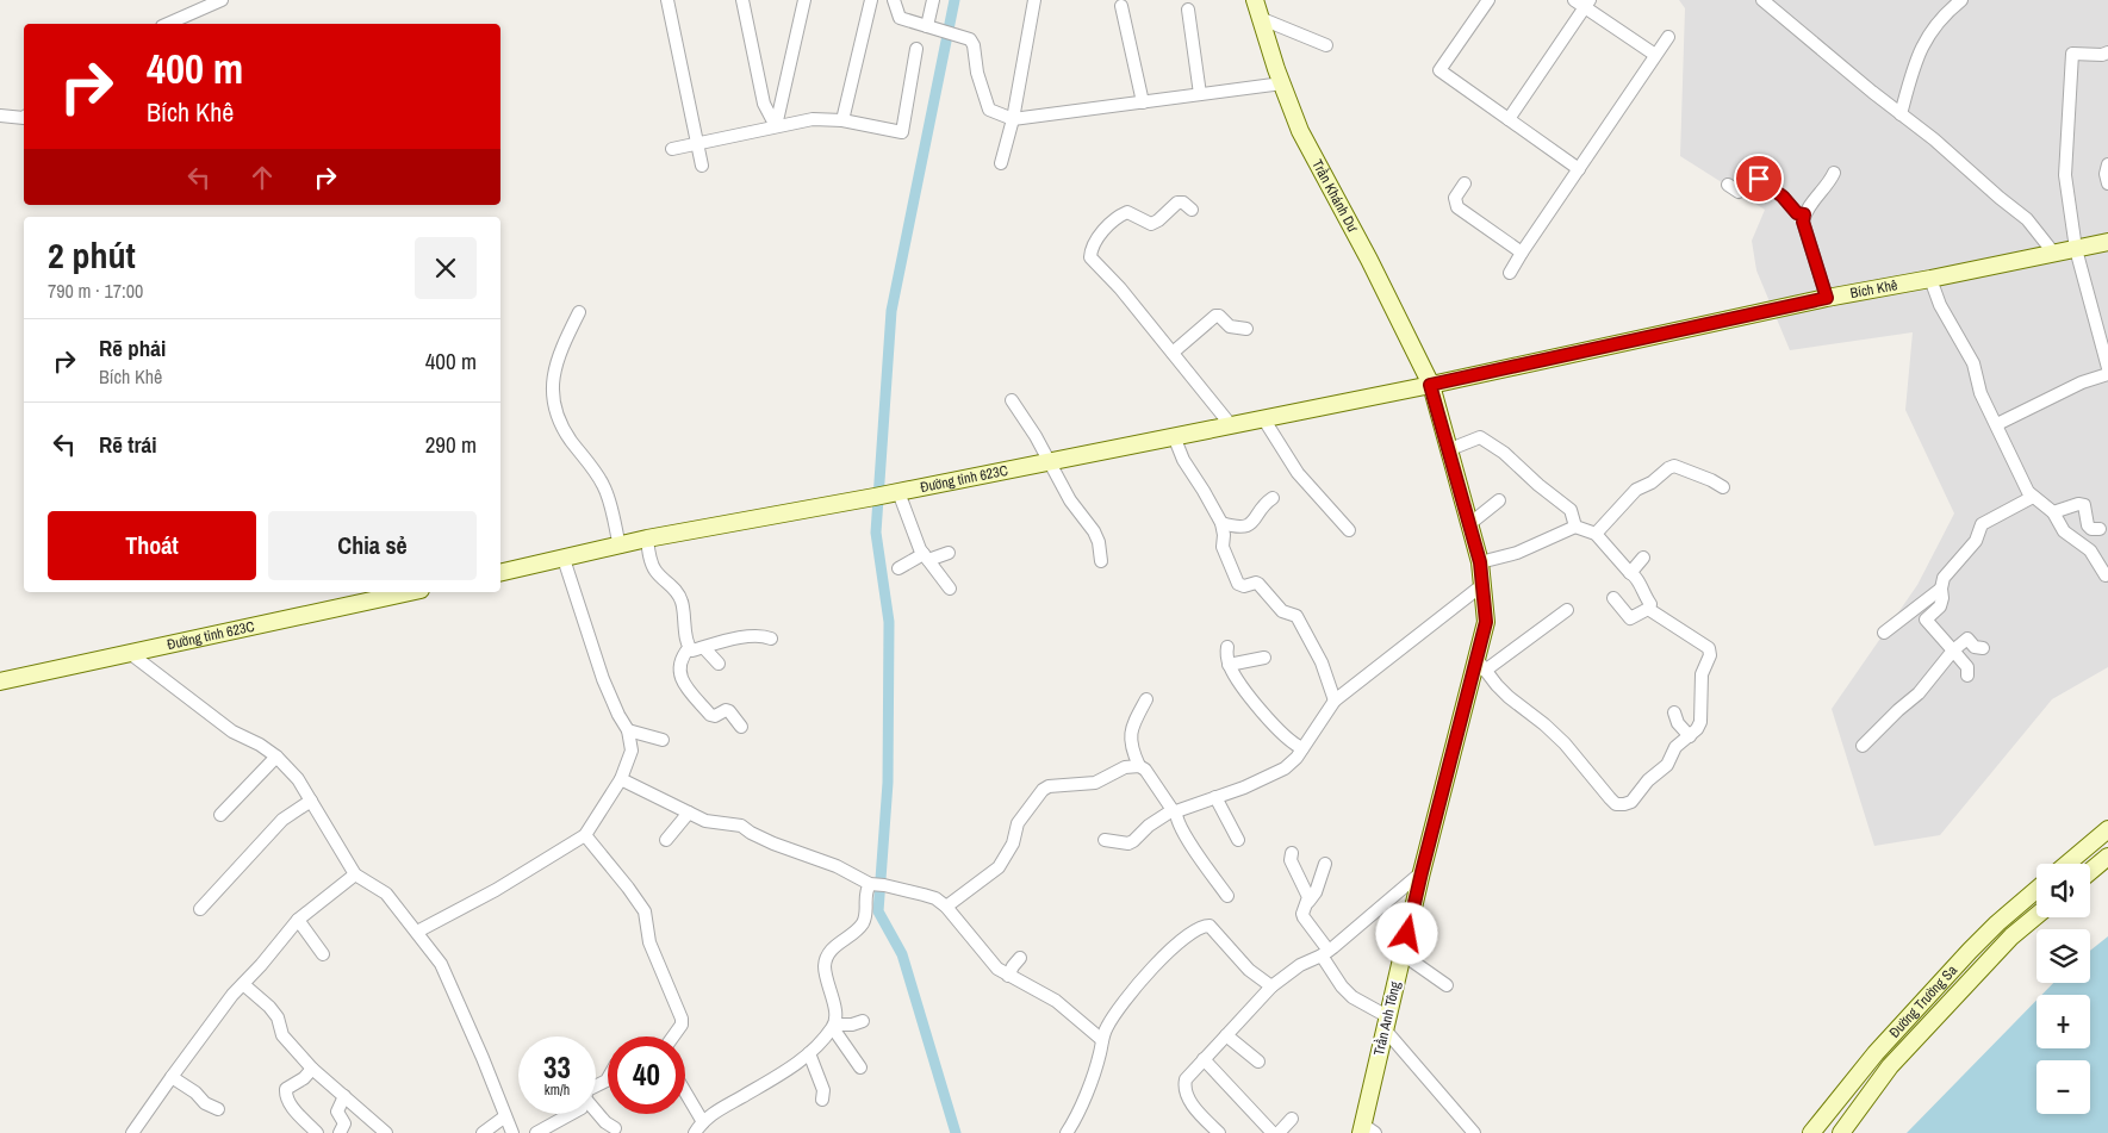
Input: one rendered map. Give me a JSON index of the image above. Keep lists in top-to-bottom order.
{
  "streets": {
    "main road": [
      "Trần Khánh Dư",
      "Bích Khê",
      "Đường tỉnh 623C",
      "Đường Trường Sa",
      "Trần Anh Tông"
    ]
  },
  "crossings": [
    ["Trần Khánh Dư", "Bích Khê"],
    ["Trần Khánh Dư", "Đường tỉnh 623C"],
    ["Trần Khánh Dư", "Trần Anh Tông"],
    ["Bích Khê", "Đường tỉnh 623C"],
    ["Bích Khê", "Trần Anh Tông"],
    ["Đường tỉnh 623C", "Trần Anh Tông"]
  ],
  "page": {
    "turn": ["400 m", "Bích Khê"],
    "heading": ["2 phút", "790 m · 17:00"],
    "list": [
      {
        "name": "Rẽ phải",
        "note": "Bích Khê",
        "value": "400 m"
      },
      {
        "name": "Rẽ trái",
        "value": "290 m"
      }
    ],
    "buttons": ["Thoát", "Chia sẻ"],
    "map_buttons": ["+", "−"],
    "speed": "33 km/h",
    "limit": "40"
  }
}
